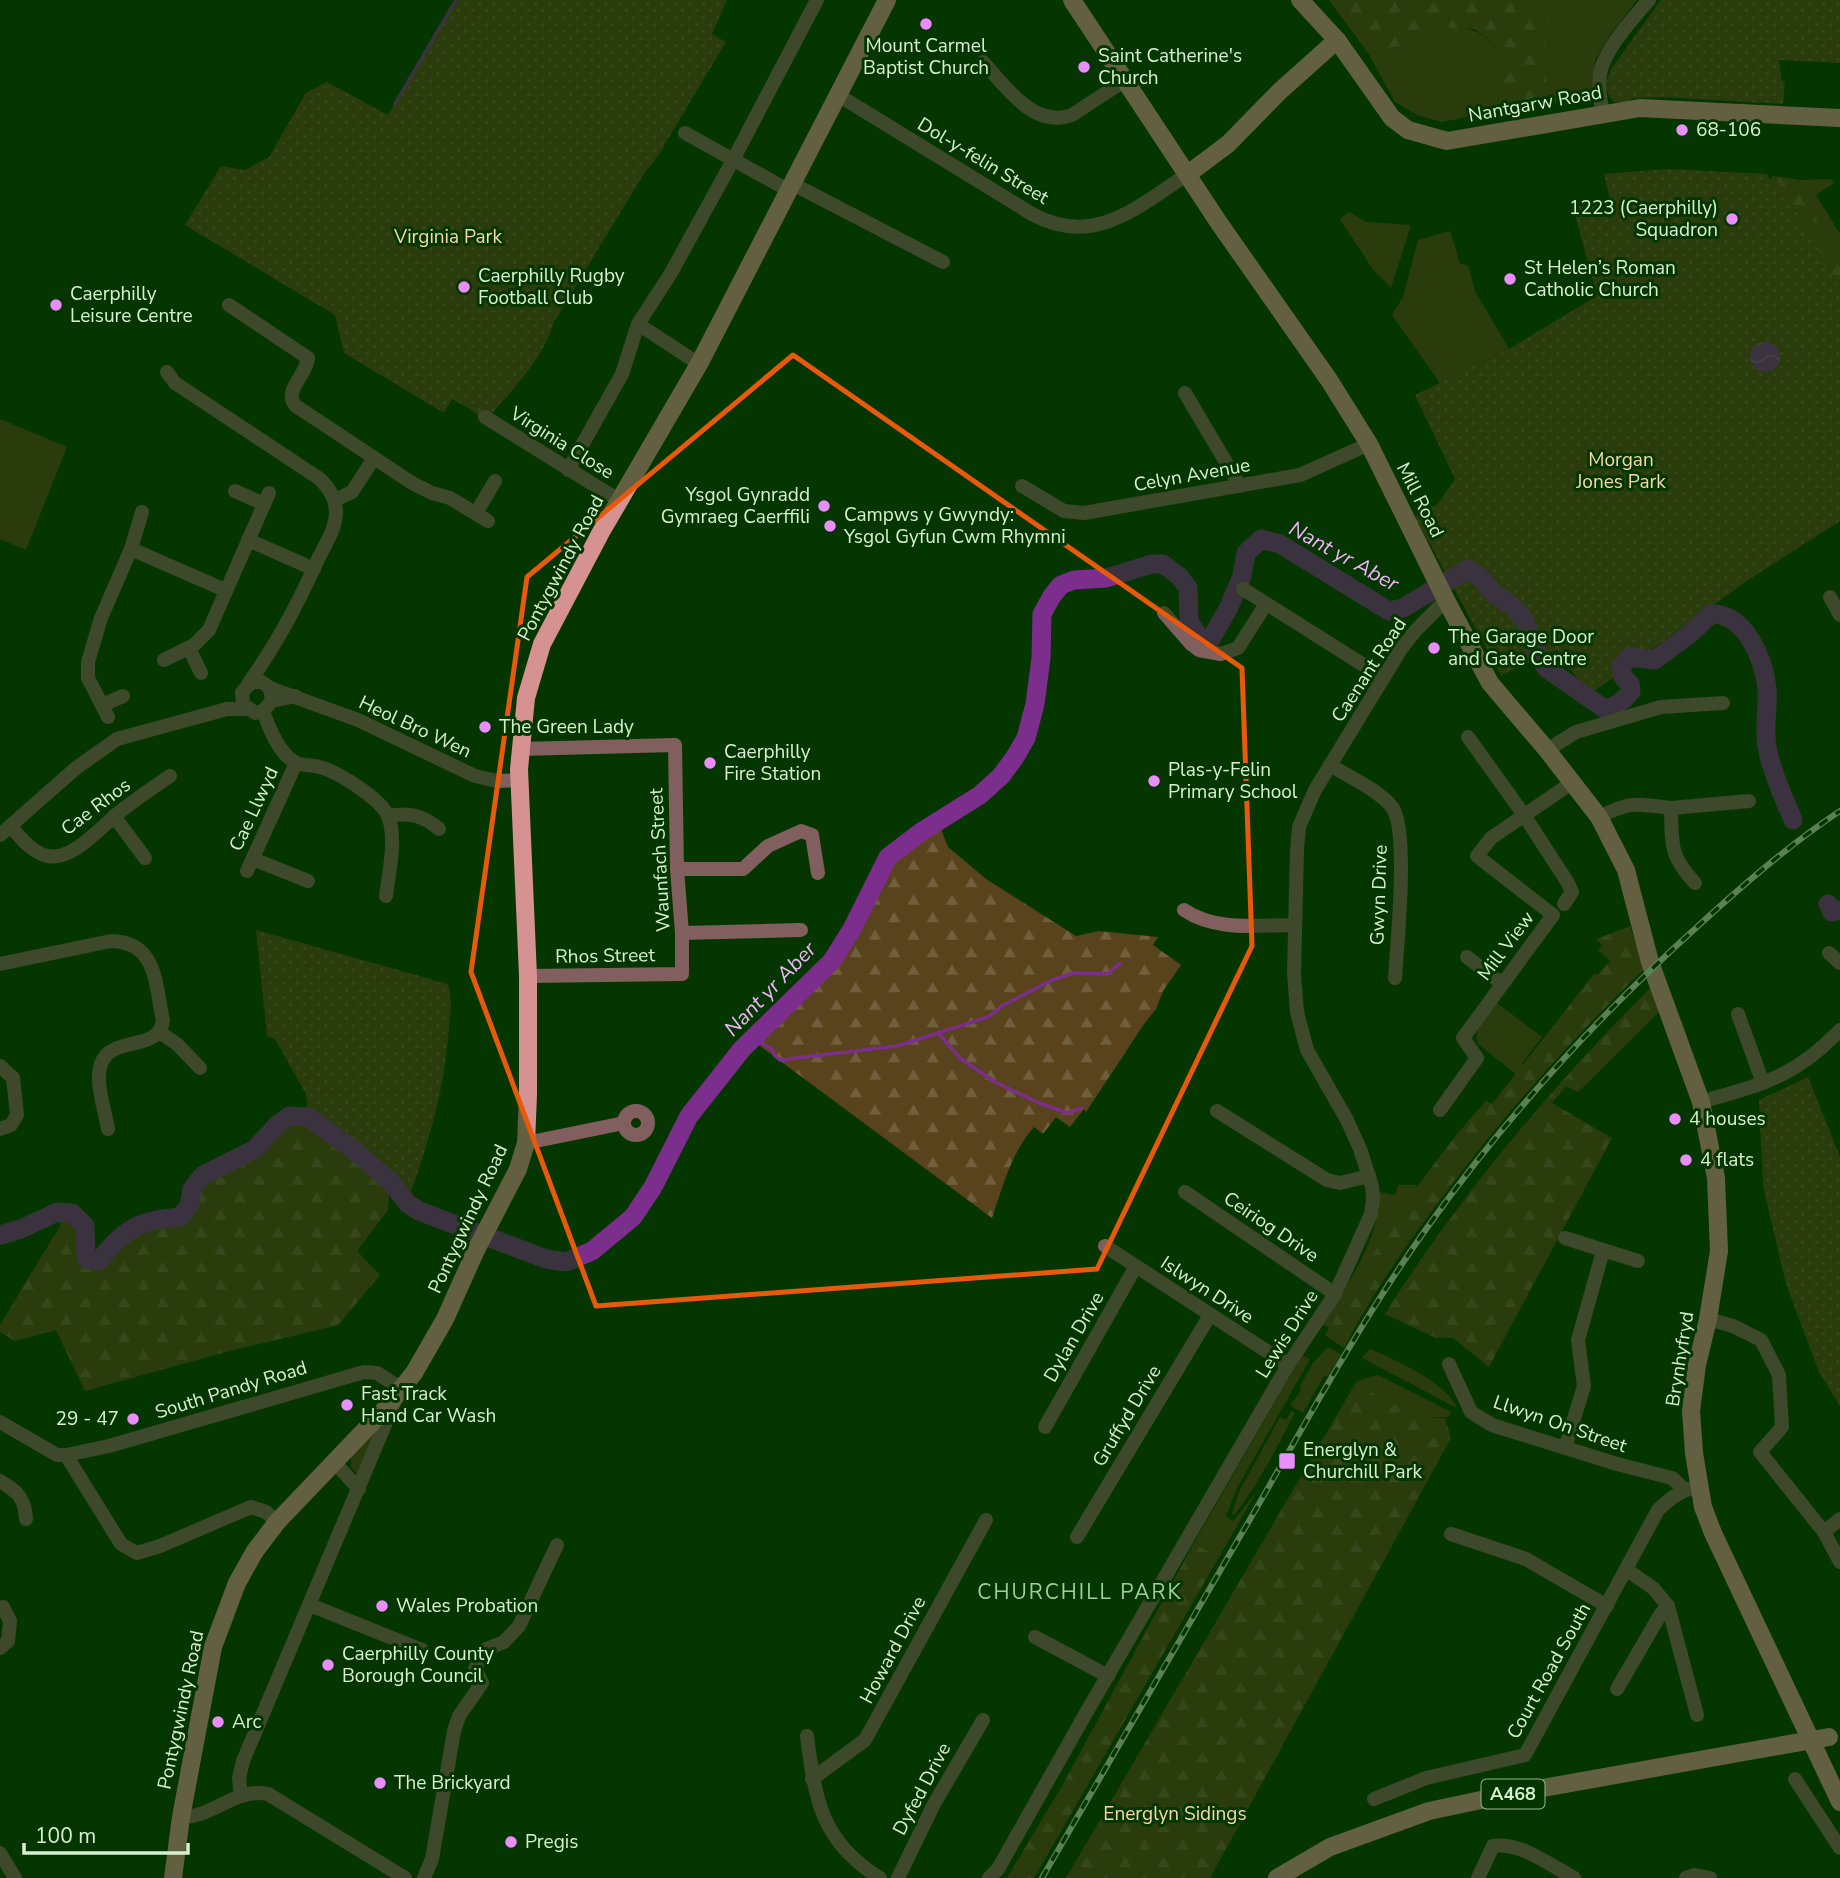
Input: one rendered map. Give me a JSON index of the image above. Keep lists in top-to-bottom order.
{
  "streets": {
    "main road": [
      "Nantgarw Road",
      "Mill Road",
      "Pontygwindy Road",
      "Brynhyfryd",
      "A468"
    ],
    "street": [
      "Dol-y-felin Street",
      "Virginia Close",
      "Celyn Avenue",
      "Caenant Road",
      "Heol Bro Wen",
      "Cae Rhos",
      "Cae Llwyd",
      "Waunfach Street",
      "Gwyn Drive",
      "Mill View",
      "Rhos Street",
      "Ceiriog Drive",
      "Islwyn Drive",
      "Lewis Drive",
      "Dylan Drive",
      "South Pandy Road",
      "Gruffyd Drive",
      "Llwyn On Street",
      "Howard Drive",
      "Court Road South",
      "Dyfed Drive"
    ]
  },
  "crossings": [
    ["Dol-y-felin Street", "Mill Road"],
    ["Dol-y-felin Street", "Pontygwindy Road"],
    ["Virginia Close", "Pontygwindy Road"],
    ["Celyn Avenue", "Mill Road"],
    ["Mill Road", "Caenant Road"],
    ["Mill Road", "Mill View"],
    ["Mill Road", "Brynhyfryd"],
    ["Pontygwindy Road", "Heol Bro Wen"],
    ["Pontygwindy Road", "Waunfach Street"],
    ["Pontygwindy Road", "Rhos Street"],
    ["Pontygwindy Road", "South Pandy Road"],
    ["Caenant Road", "Gwyn Drive"],
    ["Caenant Road", "Lewis Drive"],
    ["Heol Bro Wen", "Cae Rhos"],
    ["Waunfach Street", "Rhos Street"],
    ["Gwyn Drive", "Lewis Drive"],
    ["Ceiriog Drive", "Lewis Drive"],
    ["Islwyn Drive", "Lewis Drive"],
    ["Islwyn Drive", "Dylan Drive"],
    ["Islwyn Drive", "Gruffyd Drive"],
    ["Brynhyfryd", "Llwyn On Street"],
    ["Brynhyfryd", "Court Road South"],
    ["Llwyn On Street", "Court Road South"]
  ],
  "districts": ["CHURCHILL PARK"],
  "water": ["Nant yr Aber"],
  "parks": ["Virginia Park", "Morgan Jones Park", "Energlyn Sidings"],
  "places": {
    "other": [
      "Mount Carmel Baptist Church",
      "Saint Catherine's Church",
      "68-106",
      "1223 (Caerphilly) Squadron",
      "St Helen’s Roman Catholic Church",
      "Caerphilly Rugby Football Club",
      "Caerphilly Leisure Centre",
      "Ysgol Gynradd Gymraeg Caerffili",
      "Campws y Gwyndy: Ysgol Gyfun Cwm Rhymni",
      "The Garage Door and Gate Centre",
      "The Green Lady",
      "Caerphilly Fire Station",
      "Plas-y-Felin Primary School",
      "4 houses",
      "4 flats",
      "Fast Track Hand Car Wash",
      "29 - 47",
      "Wales Probation",
      "Caerphilly County Borough Council",
      "Arc",
      "The Brickyard",
      "Pregis"
    ],
    "transit": ["Energlyn & Churchill Park"]
  },
  "scale_bar": "100 m"
}
